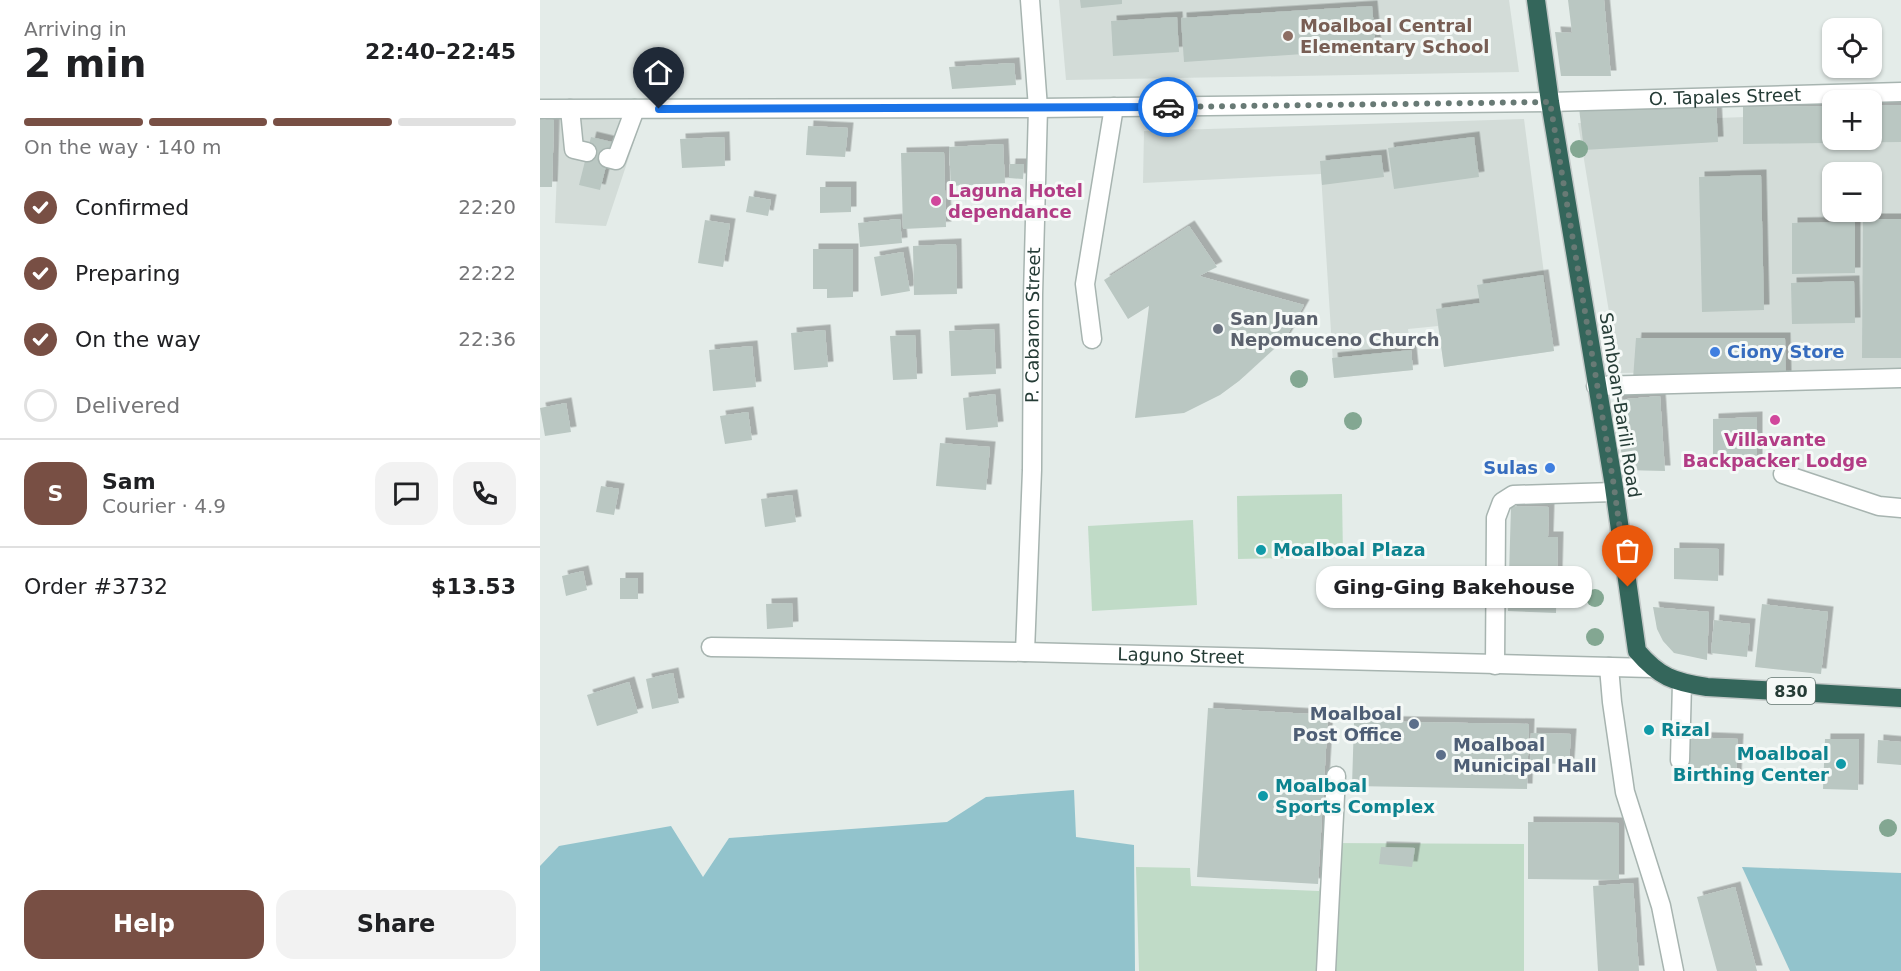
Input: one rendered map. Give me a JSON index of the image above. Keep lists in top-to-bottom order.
{
  "streets": {
    "highway": ["Samboan-Barili Road", "830"],
    "street": ["O. Tapales Street", "P. Cabaron Street", "Laguno Street"]
  },
  "crossings": [
    ["O. Tapales Street", "P. Cabaron Street"],
    ["O. Tapales Street", "Samboan-Barili Road"],
    ["P. Cabaron Street", "Laguno Street"],
    ["Samboan-Barili Road", "Laguno Street"]
  ],
  "places": [
    "Moalboal Central Elementary School",
    "Laguna Hotel dependance",
    "San Juan Nepomuceno Church",
    "Ciony Store",
    "Villavante Backpacker Lodge",
    "Sulas",
    "Moalboal Plaza",
    "Ging-Ging Bakehouse",
    "Moalboal Post Office",
    "Rizal",
    "Moalboal Municipal Hall",
    "Moalboal Birthing Center",
    "Moalboal Sports Complex"
  ],
  "page": {
    "heading": ["2 min", "Arriving in", "22:40–22:45"],
    "panel": [
      "Sam",
      "Courier · 4.9",
      "Order #3732",
      "$13.53"
    ],
    "map_buttons": ["+", "−"],
    "bar": "On the way · 140 m",
    "list": [
      ["Confirmed", "22:20"],
      ["Preparing", "22:22"],
      ["On the way", "22:36"],
      "Delivered"
    ],
    "round": "S",
    "bubble": "Ging-Ging Bakehouse",
    "buttons": ["Help", "Share"]
  }
}
